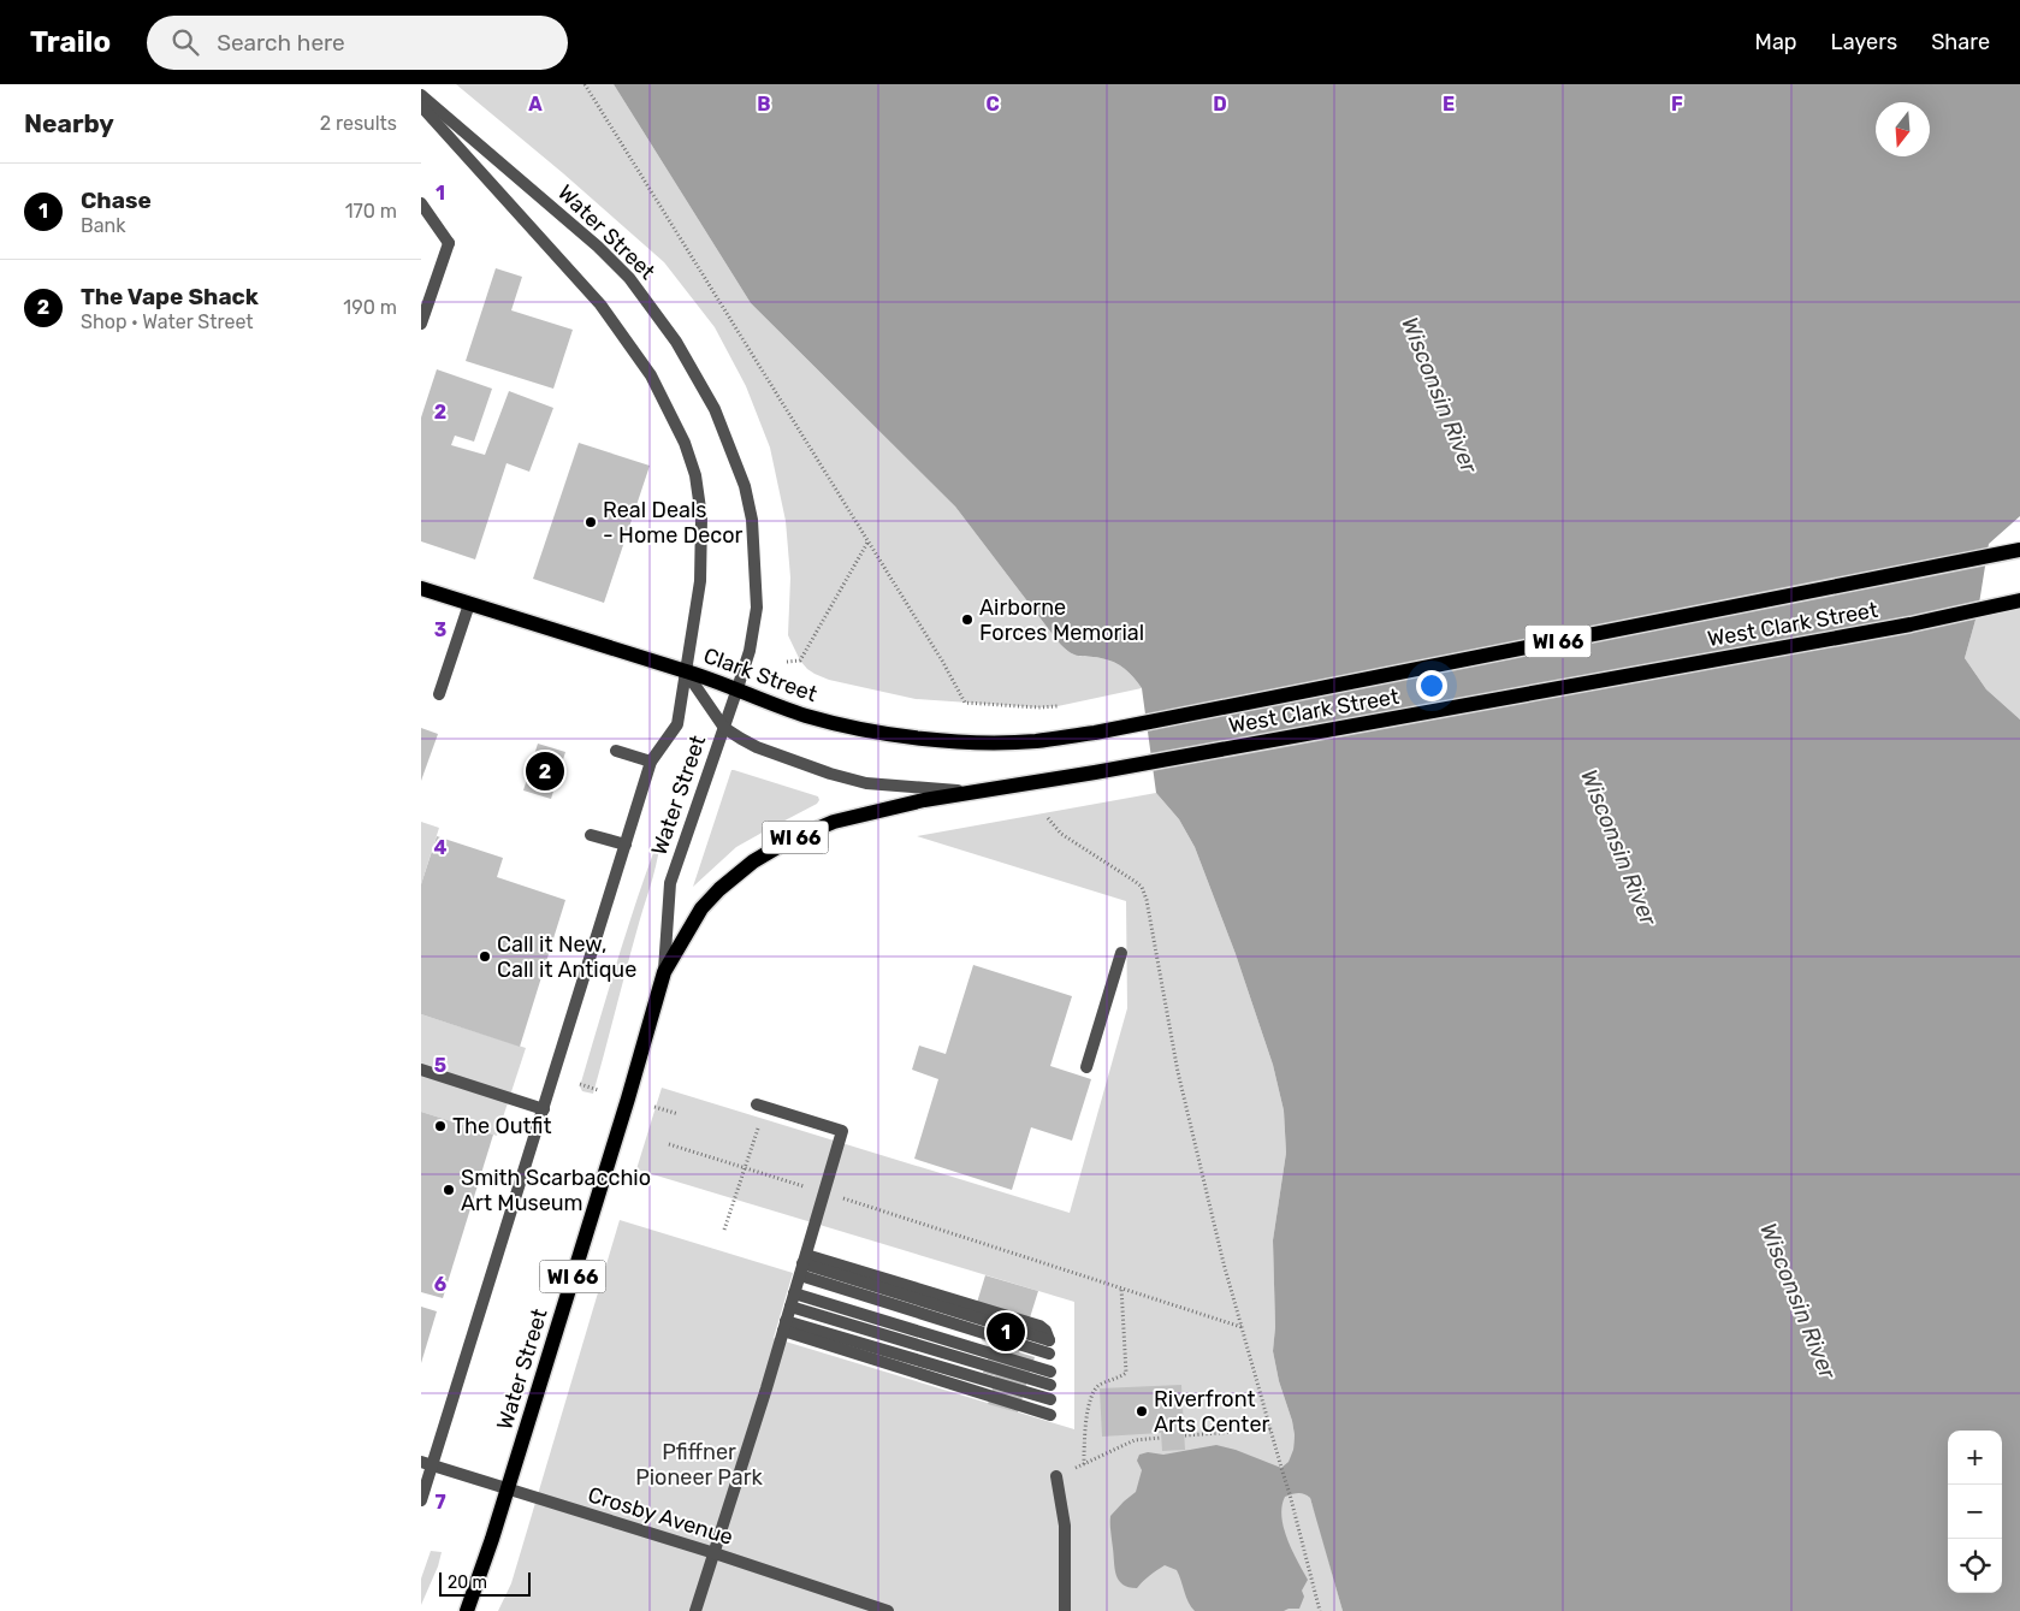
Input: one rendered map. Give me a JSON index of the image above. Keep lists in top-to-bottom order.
{
  "streets": {
    "main road": [
      "Water Street",
      "West Clark Street",
      "WI 66",
      "Clark Street"
    ],
    "street": ["Crosby Avenue"]
  },
  "crossings": [
    ["Water Street", "West Clark Street"],
    ["Water Street", "WI 66"],
    ["Water Street", "Clark Street"],
    ["Water Street", "Crosby Avenue"],
    ["West Clark Street", "WI 66"],
    ["West Clark Street", "Clark Street"]
  ],
  "water": ["Wisconsin River"],
  "parks": ["Pfiffner Pioneer Park"],
  "places": [
    "Real Deals - Home Decor",
    "Airborne Forces Memorial",
    "Call it New, Call it Antique",
    "The Outfit",
    "Smith Scarbacchio Art Museum",
    "Riverfront Arts Center"
  ],
  "scale_bar": "20 m",
  "north": "bottom",
  "page": {
    "header": "Trailo",
    "search": "Search here",
    "nav": ["Map", "Layers", "Share"],
    "heading": ["Nearby", "2 results"],
    "list": [
      {
        "mark": "1",
        "name": "Chase",
        "note": "Bank",
        "value": "170 m"
      },
      {
        "mark": "2",
        "name": "The Vape Shack",
        "note": "Shop · Water Street",
        "value": "190 m"
      }
    ],
    "pins": ["2", "1"],
    "map_buttons": ["+", "−"],
    "scale": "20 m"
  },
  "grid": {
    "columns": [
      "A",
      "B",
      "C",
      "D",
      "E",
      "F"
    ],
    "rows": [
      "1",
      "2",
      "3",
      "4",
      "5",
      "6",
      "7"
    ]
  }
}
